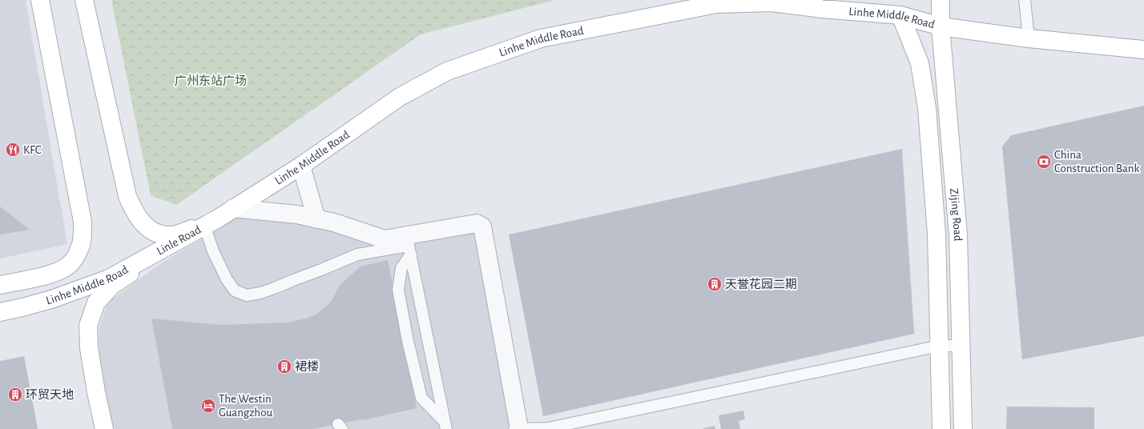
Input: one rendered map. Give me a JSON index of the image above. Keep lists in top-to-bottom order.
{
  "streets": {
    "main road": ["Linhe Middle Road", "Zijing Road", "Linle Road"]
  },
  "crossings": [
    ["Linhe Middle Road", "Zijing Road"],
    ["Linhe Middle Road", "Linle Road"]
  ],
  "parks": ["广州东站广场"],
  "places": {
    "restaurant": ["KFC"],
    "bank": ["China Construction Bank"],
    "building": ["天誉花园二期", "裙楼", "环贸天地"],
    "hotel": ["The Westin Guangzhou"]
  }
}
